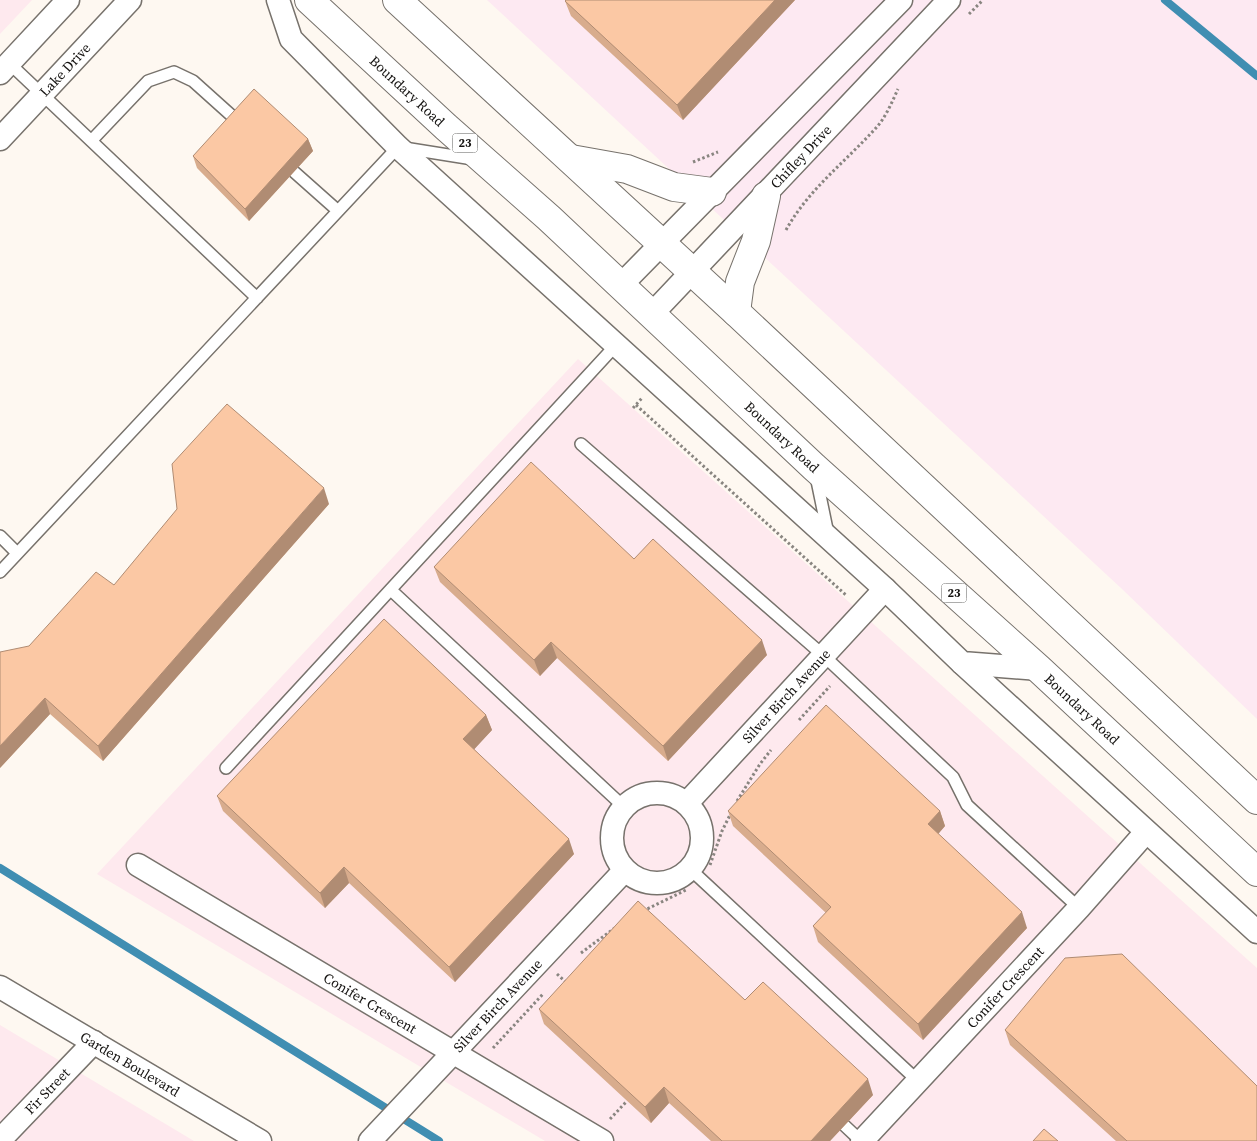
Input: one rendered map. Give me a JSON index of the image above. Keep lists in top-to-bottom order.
{
  "streets": {
    "main road": ["Boundary Road", "23"],
    "street": [
      "Lake Drive",
      "Chifley Drive",
      "Silver Birch Avenue",
      "Conifer Crescent",
      "Garden Boulevard",
      "Fir Street"
    ]
  },
  "crossings": [
    ["Boundary Road", "Chifley Drive"],
    ["Silver Birch Avenue", "Conifer Crescent"],
    ["Garden Boulevard", "Fir Street"]
  ]
}
